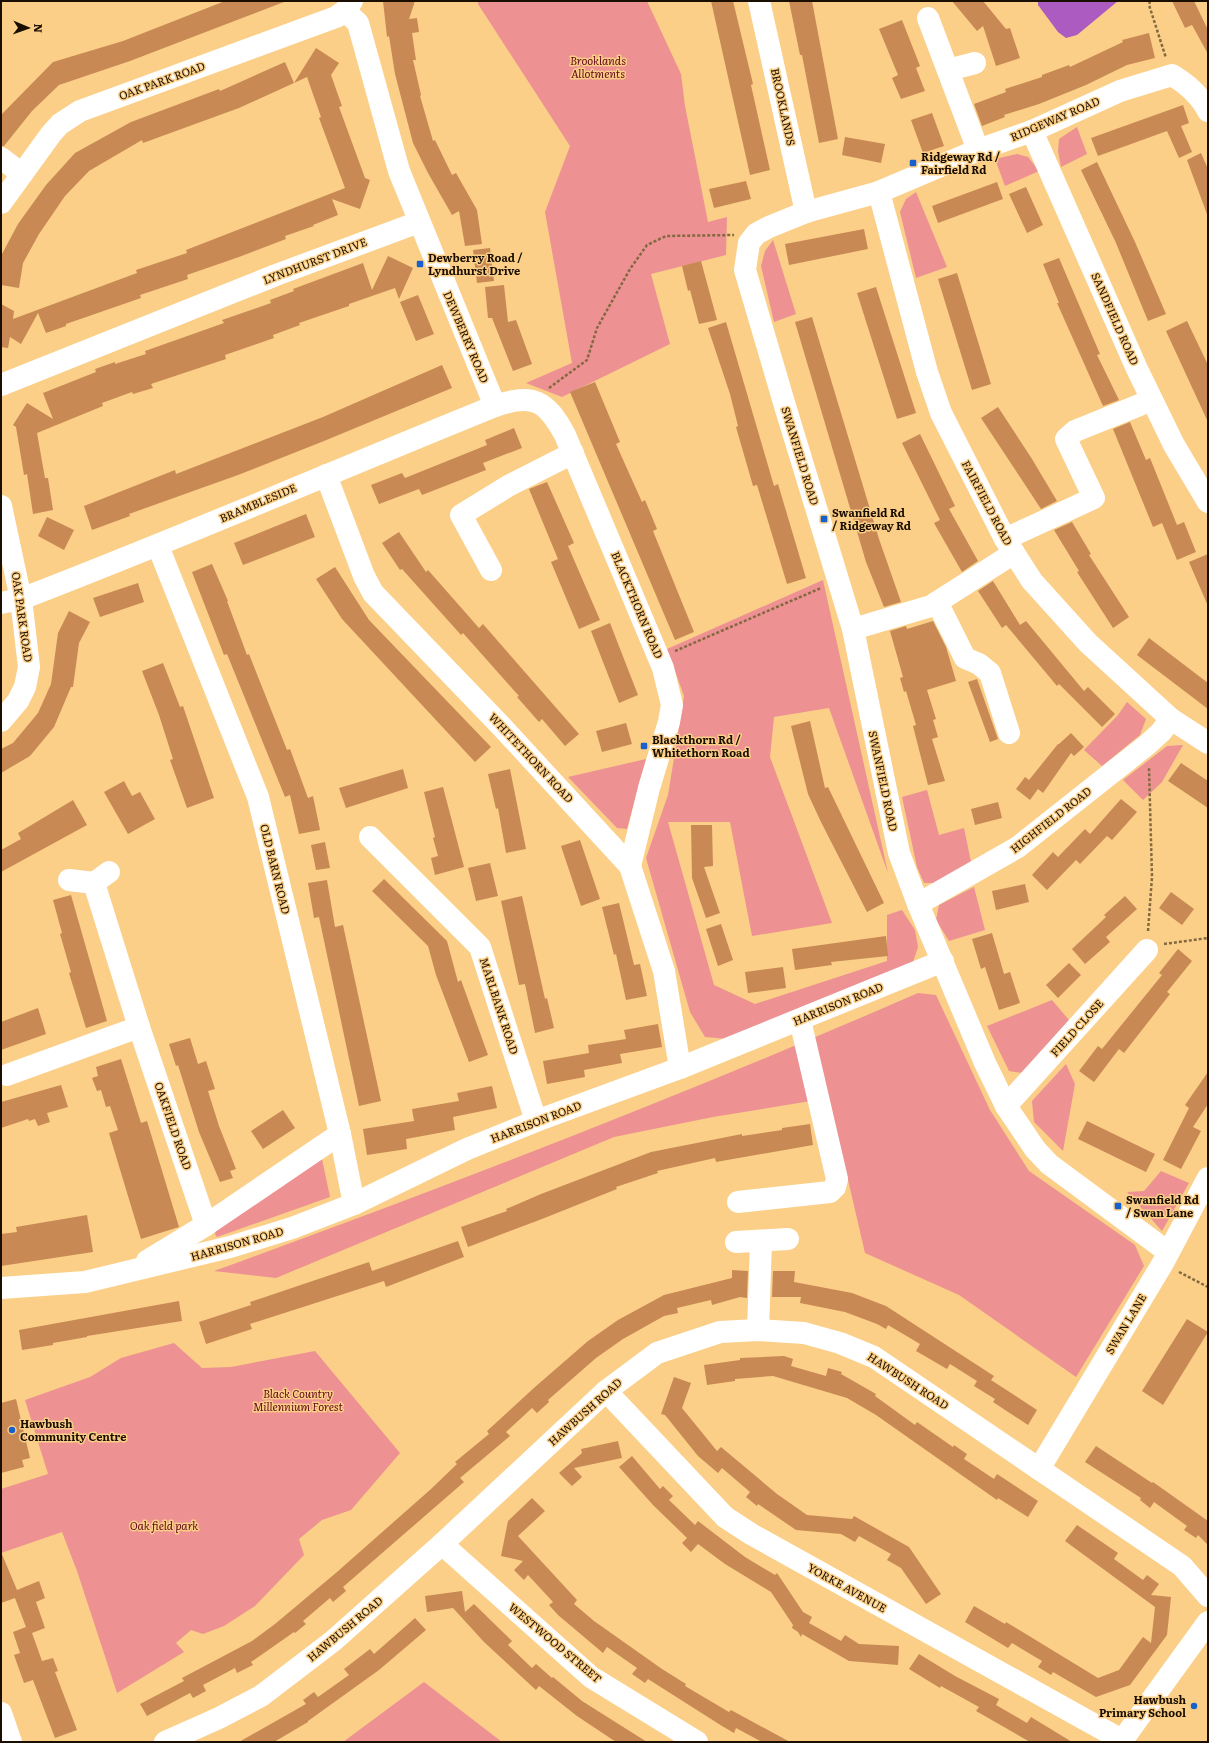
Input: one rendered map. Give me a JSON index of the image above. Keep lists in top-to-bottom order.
{
  "streets": {
    "street": [
      "OAK PARK ROAD",
      "BROOKLANDS",
      "RIDGEWAY ROAD",
      "LYNDHURST DRIVE",
      "SANDFIELD ROAD",
      "DEWBERRY ROAD",
      "SWANFIELD ROAD",
      "BRAMBLESIDE",
      "FAIRFIELD ROAD",
      "BLACKTHORN ROAD",
      "WHITETHORN ROAD",
      "HIGHFIELD ROAD",
      "OLD BARN ROAD",
      "HARRISON ROAD",
      "MARLBANK ROAD",
      "FIELD CLOSE",
      "OAKFIELD ROAD",
      "SWAN LANE",
      "HAWBUSH ROAD",
      "YORKE AVENUE",
      "WESTWOOD STREET"
    ]
  },
  "crossings": [
    ["OAK PARK ROAD", "BRAMBLESIDE"],
    ["BROOKLANDS", "RIDGEWAY ROAD"],
    ["RIDGEWAY ROAD", "SANDFIELD ROAD"],
    ["RIDGEWAY ROAD", "SWANFIELD ROAD"],
    ["RIDGEWAY ROAD", "FAIRFIELD ROAD"],
    ["LYNDHURST DRIVE", "DEWBERRY ROAD"],
    ["DEWBERRY ROAD", "BRAMBLESIDE"],
    ["SWANFIELD ROAD", "HIGHFIELD ROAD"],
    ["SWANFIELD ROAD", "HARRISON ROAD"],
    ["SWANFIELD ROAD", "FIELD CLOSE"],
    ["SWANFIELD ROAD", "SWAN LANE"],
    ["BRAMBLESIDE", "WHITETHORN ROAD"],
    ["BRAMBLESIDE", "OLD BARN ROAD"],
    ["FAIRFIELD ROAD", "HIGHFIELD ROAD"],
    ["BLACKTHORN ROAD", "WHITETHORN ROAD"],
    ["WHITETHORN ROAD", "HARRISON ROAD"],
    ["OLD BARN ROAD", "HARRISON ROAD"],
    ["HARRISON ROAD", "MARLBANK ROAD"],
    ["HARRISON ROAD", "OAKFIELD ROAD"],
    ["SWAN LANE", "HAWBUSH ROAD"],
    ["HAWBUSH ROAD", "YORKE AVENUE"],
    ["HAWBUSH ROAD", "WESTWOOD STREET"]
  ],
  "parks": ["Brooklands Allotments", "Black Country Millennium Forest", "Oak field park"],
  "places": {
    "transit": [
      "Ridgeway Rd / Fairfield Rd",
      "Dewberry Road / Lyndhurst Drive",
      "Swanfield Rd / Ridgeway Rd",
      "Blackthorn Rd / Whitethorn Road",
      "Swanfield Rd / Swan Lane"
    ],
    "other": ["Hawbush Community Centre", "Hawbush Primary School"]
  },
  "north": "right"
}
